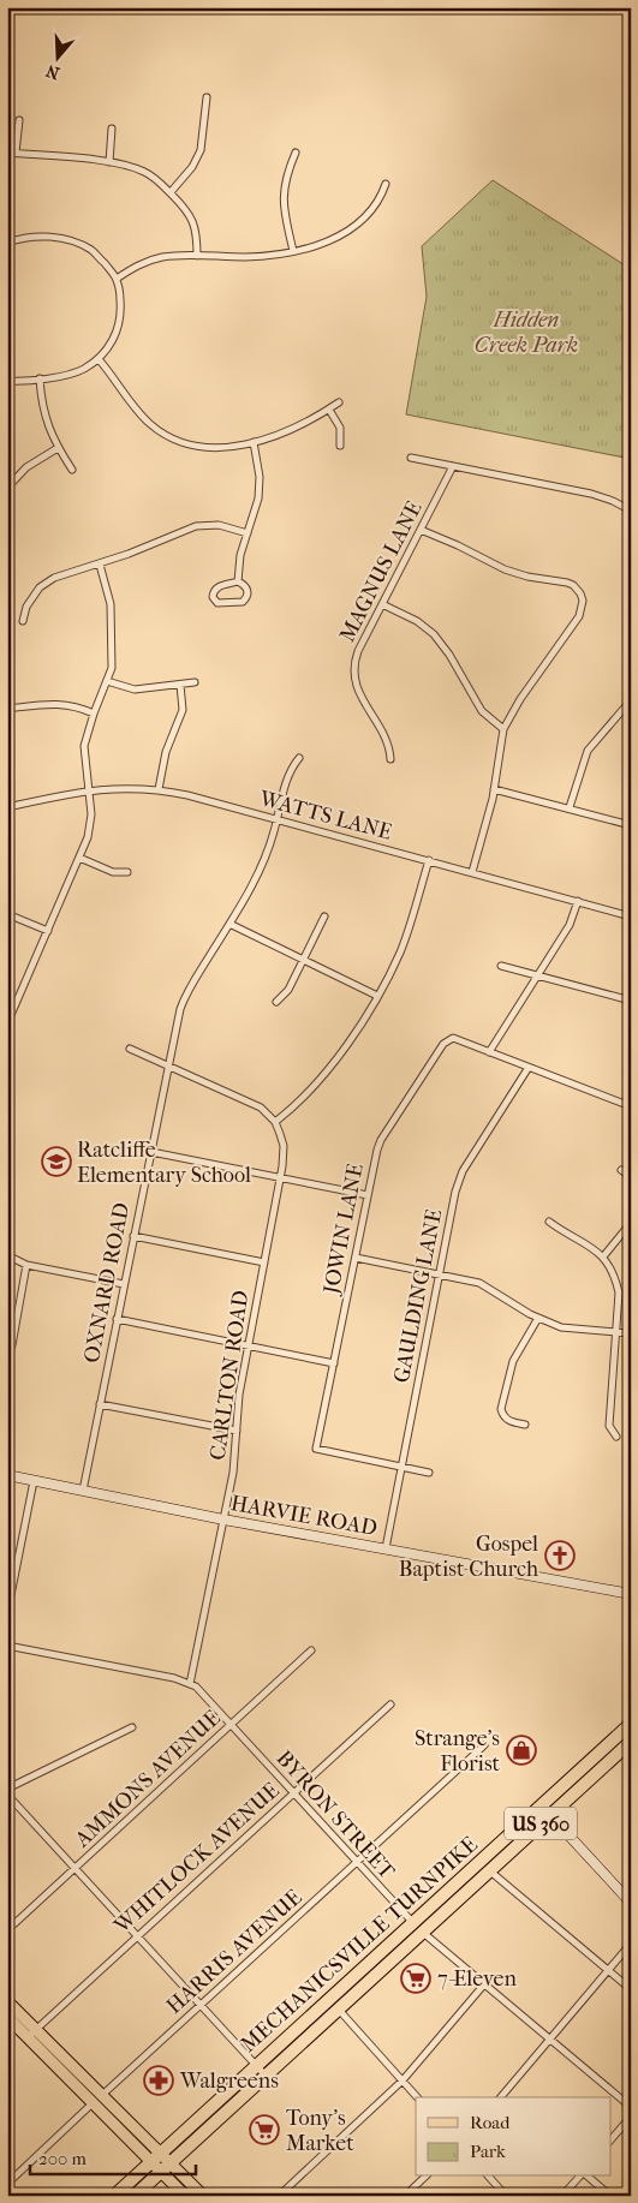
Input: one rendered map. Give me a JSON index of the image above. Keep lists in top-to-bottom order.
{
  "streets": {
    "highway": ["US 360", "MECHANICSVILLE TURNPIKE"],
    "street": [
      "MAGNUS LANE",
      "WATTS LANE",
      "JOWIN LANE",
      "OXNARD ROAD",
      "GAULDING LANE",
      "CARLTON ROAD",
      "HARVIE ROAD",
      "AMMONS AVENUE",
      "BYRON STREET",
      "WHITLOCK AVENUE",
      "HARRIS AVENUE"
    ]
  },
  "crossings": [
    ["WATTS LANE", "OXNARD ROAD"],
    ["JOWIN LANE", "GAULDING LANE"],
    ["OXNARD ROAD", "HARVIE ROAD"],
    ["GAULDING LANE", "HARVIE ROAD"],
    ["CARLTON ROAD", "HARVIE ROAD"],
    ["CARLTON ROAD", "BYRON STREET"],
    ["AMMONS AVENUE", "BYRON STREET"],
    ["BYRON STREET", "WHITLOCK AVENUE"],
    ["BYRON STREET", "MECHANICSVILLE TURNPIKE"],
    ["BYRON STREET", "HARRIS AVENUE"]
  ],
  "parks": ["Hidden Creek Park"],
  "places": {
    "school or university": ["Ratcliffe Elementary School"],
    "church": ["Gospel Baptist Church"],
    "shop": ["Strange's Florist"],
    "supermarket": ["7-Eleven", "Tony's Market"],
    "pharmacy": ["Walgreens"]
  },
  "legend": ["Road", "Park"],
  "scale_bar": "200 m",
  "north": "bottom"
}
